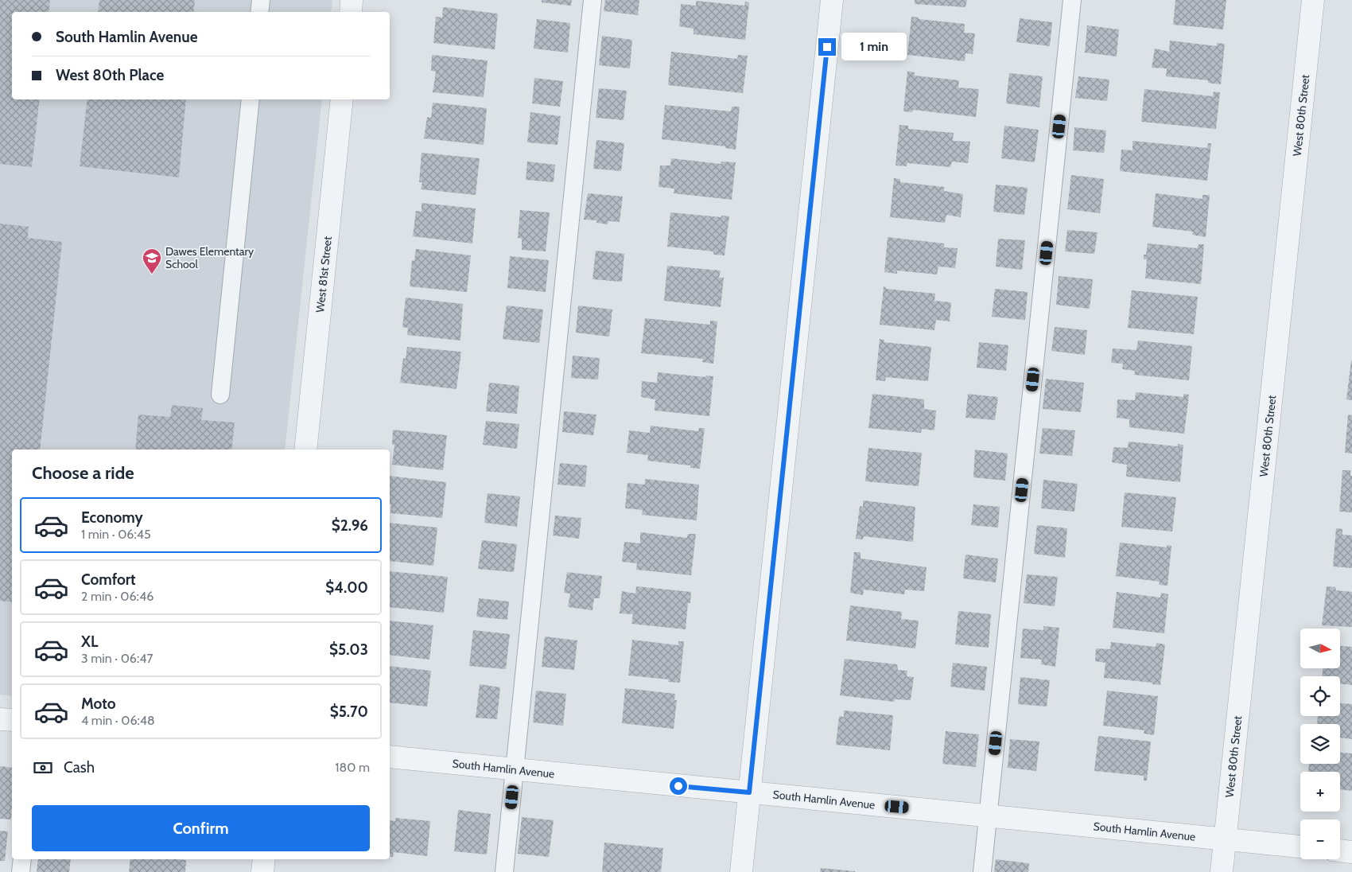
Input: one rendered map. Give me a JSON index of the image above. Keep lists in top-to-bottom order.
{
  "streets": {
    "street": ["West 80th Street", "West 81st Street", "South Hamlin Avenue"]
  },
  "crossings": [
    ["West 80th Street", "South Hamlin Avenue"]
  ],
  "places": {
    "school or university": ["Dawes Elementary School"]
  },
  "north": "right",
  "page": {
    "banner": ["South Hamlin Avenue", "West 80th Place"],
    "bubble": "1 min",
    "heading": "Choose a ride",
    "list": [
      {
        "name": "Economy",
        "note": "1 min · 06:45",
        "value": "$2.96"
      },
      {
        "name": "Comfort",
        "note": "2 min · 06:46",
        "value": "$4.00"
      },
      {
        "name": "XL",
        "note": "3 min · 06:47",
        "value": "$5.03"
      },
      {
        "name": "Moto",
        "note": "4 min · 06:48",
        "value": "$5.70"
      }
    ],
    "map_buttons": ["+", "−"],
    "pay": ["Cash", "180 m"],
    "buttons": "Confirm"
  }
}
